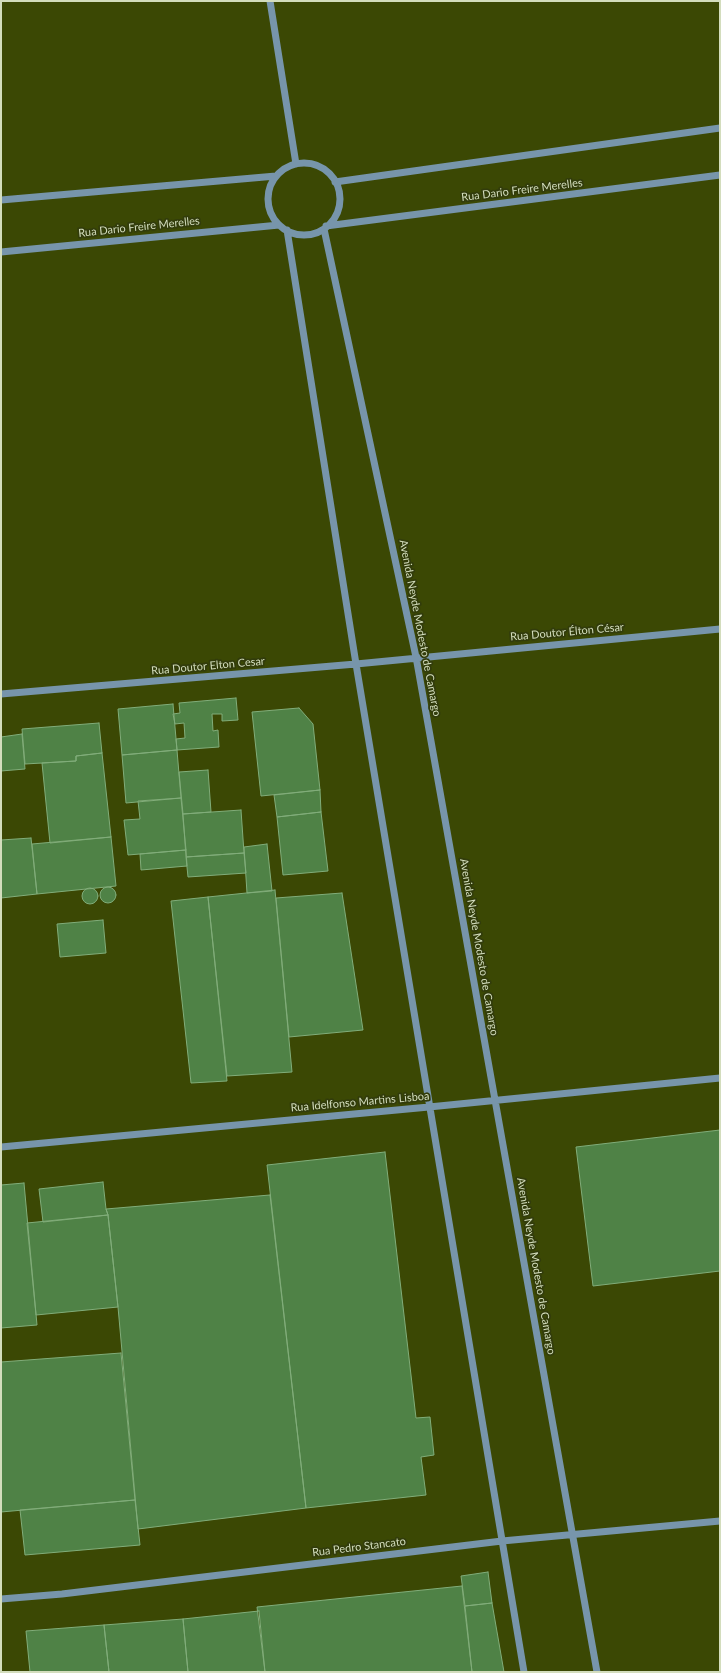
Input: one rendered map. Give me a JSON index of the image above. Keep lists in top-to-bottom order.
{
  "streets": {
    "street": [
      "Rua Dario Freire Merelles",
      "Avenida Neyde Modesto de Camargo",
      "Rua Doutor Élton César",
      "Rua Doutor Elton Cesar",
      "Rua Idelfonso Martins Lisboa",
      "Rua Pedro Stancato"
    ]
  },
  "crossings": [
    ["Rua Dario Freire Merelles", "Avenida Neyde Modesto de Camargo"],
    ["Avenida Neyde Modesto de Camargo", "Rua Doutor Élton César"],
    ["Avenida Neyde Modesto de Camargo", "Rua Doutor Elton Cesar"],
    ["Avenida Neyde Modesto de Camargo", "Rua Idelfonso Martins Lisboa"],
    ["Avenida Neyde Modesto de Camargo", "Rua Pedro Stancato"],
    ["Rua Doutor Élton César", "Rua Doutor Elton Cesar"]
  ]
}
